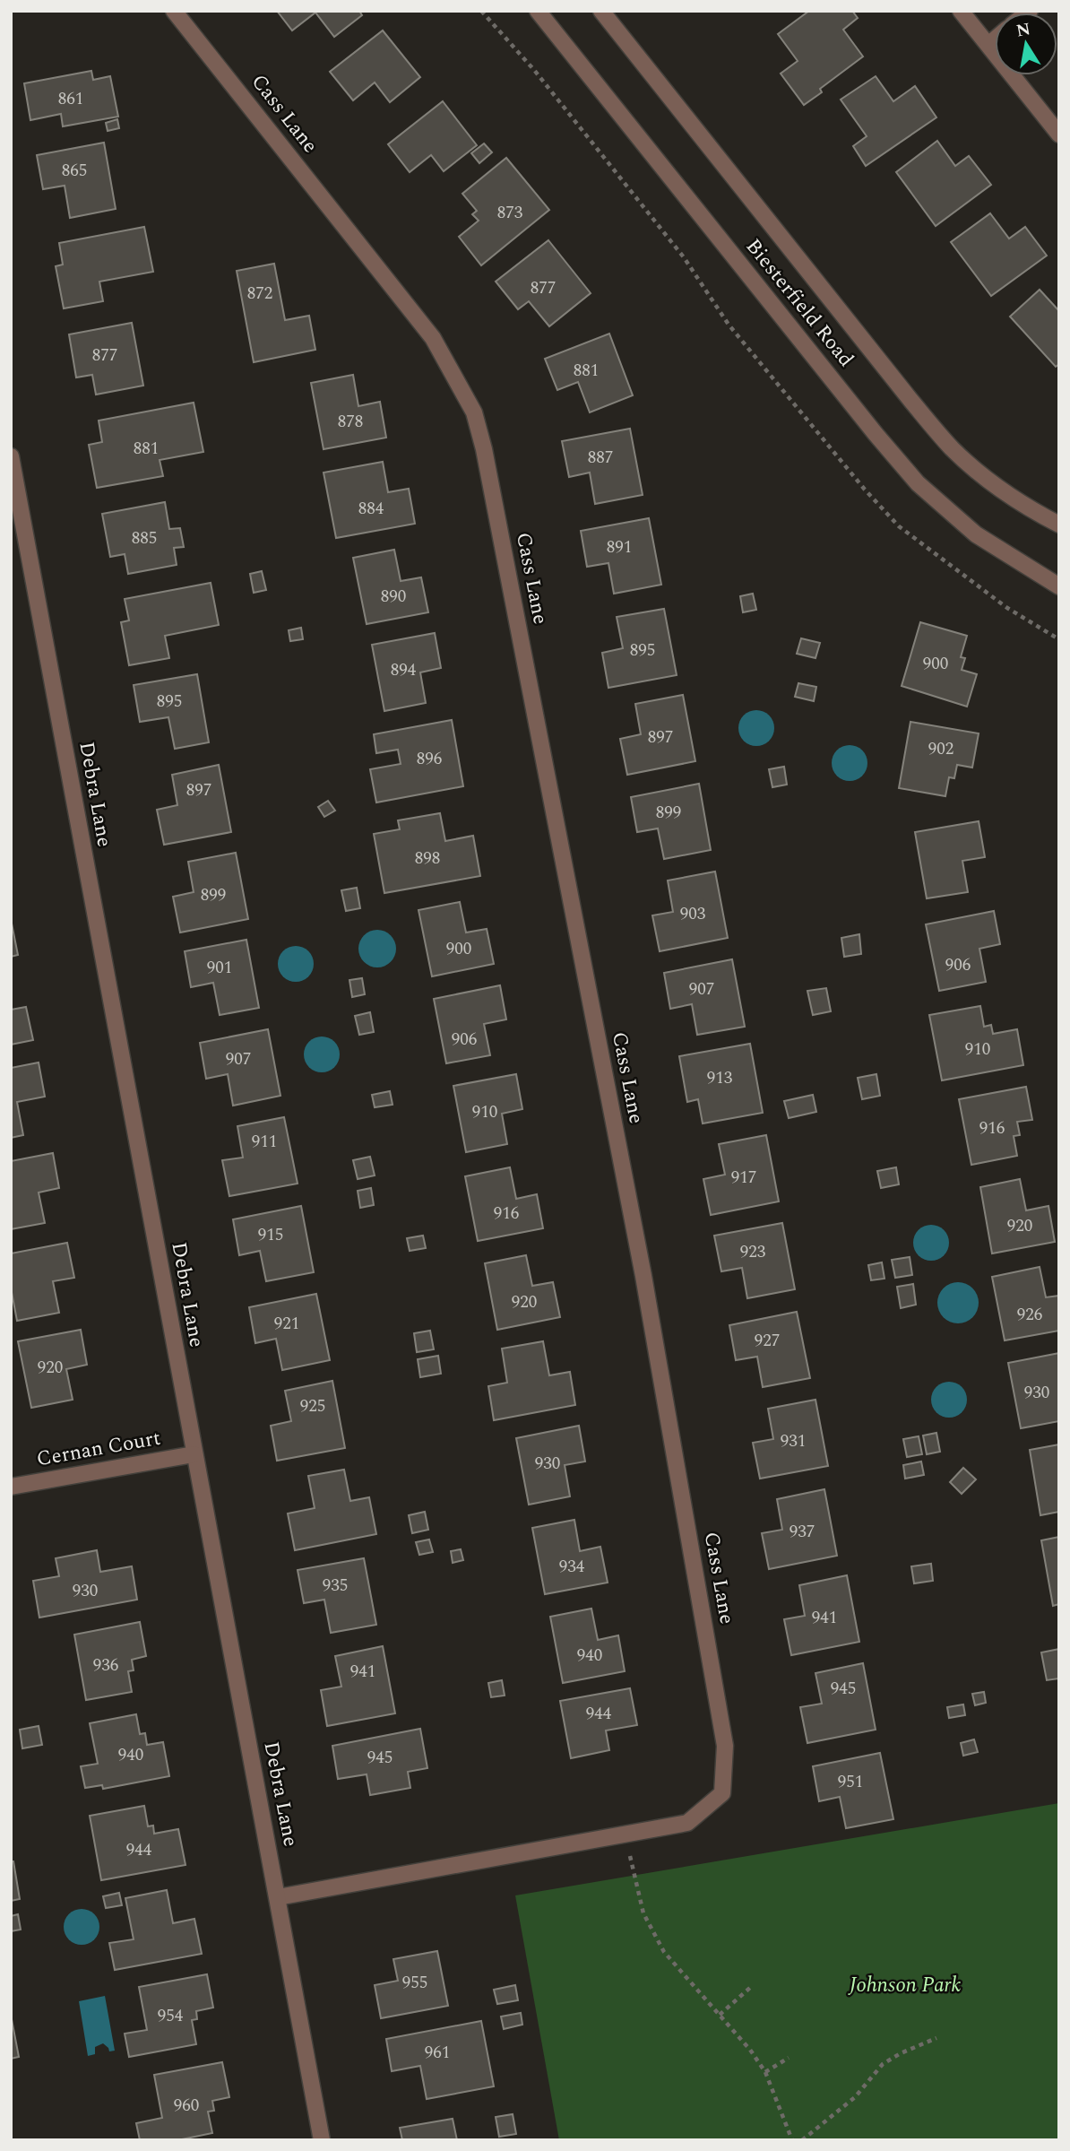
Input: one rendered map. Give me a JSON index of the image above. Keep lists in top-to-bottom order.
{
  "streets": {
    "street": [
      "Cass Lane",
      "Biesterfield Road",
      "Debra Lane",
      "Cernan Court"
    ]
  },
  "crossings": [
    ["Cass Lane", "Debra Lane"],
    ["Debra Lane", "Cernan Court"]
  ],
  "parks": ["Johnson Park"],
  "house_numbers": [
    "861",
    "865",
    "873",
    "877",
    "872",
    "877",
    "881",
    "878",
    "881",
    "887",
    "884",
    "885",
    "891",
    "890",
    "895",
    "900",
    "894",
    "895",
    "897",
    "902",
    "896",
    "897",
    "899",
    "898",
    "899",
    "903",
    "900",
    "906",
    "901",
    "907",
    "906",
    "910",
    "907",
    "913",
    "910",
    "916",
    "911",
    "917",
    "916",
    "920",
    "915",
    "923",
    "920",
    "926",
    "921",
    "927",
    "920",
    "930",
    "925",
    "931",
    "930",
    "937",
    "934",
    "935",
    "930",
    "941",
    "940",
    "936",
    "941",
    "945",
    "944",
    "940",
    "945",
    "951",
    "944",
    "955",
    "954",
    "961",
    "960"
  ],
  "north": "top"
}
